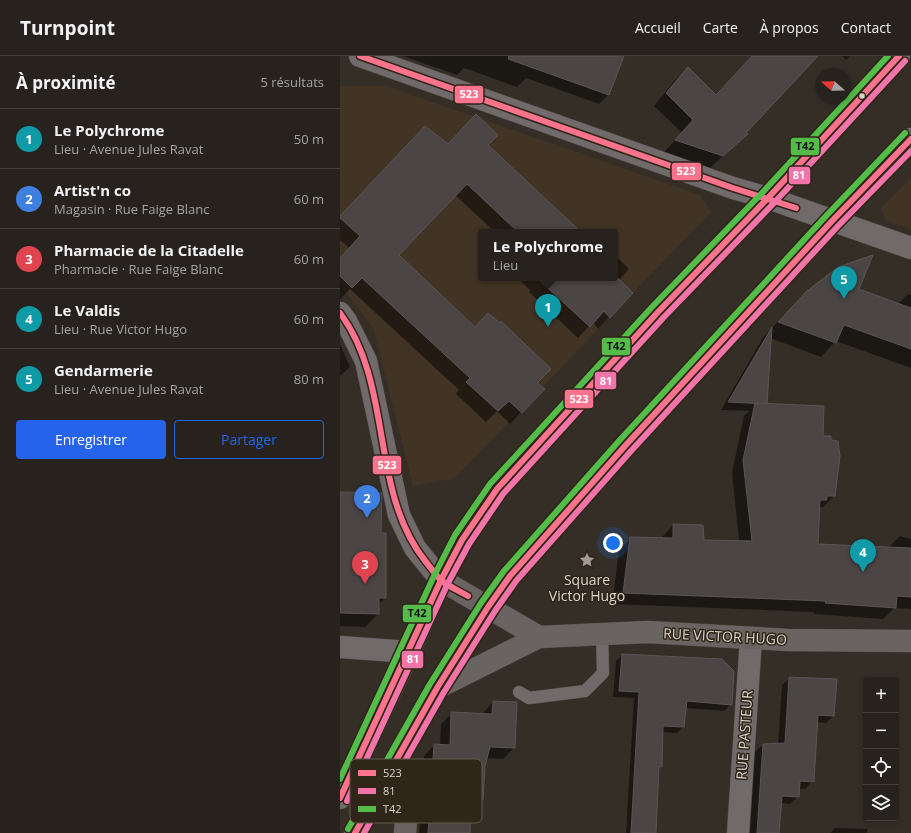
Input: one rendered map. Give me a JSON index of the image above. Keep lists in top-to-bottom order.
{
  "streets": {
    "main road": ["RUE VICTOR HUGO"],
    "street": ["RUE PASTEUR"]
  },
  "crossings": [
    ["RUE VICTOR HUGO", "RUE PASTEUR"]
  ],
  "places": {
    "place": ["Square Victor Hugo"]
  },
  "lines": ["transit line 523", "transit line T42", "transit line 81"],
  "legend": ["523", "81", "T42"],
  "north": "left",
  "page": {
    "header": "Turnpoint",
    "nav": [
      "Accueil",
      "Carte",
      "À propos",
      "Contact"
    ],
    "heading": ["À proximité", "5 résultats"],
    "list": [
      {
        "mark": "1",
        "name": "Le Polychrome",
        "note": "Lieu · Avenue Jules Ravat",
        "value": "50 m"
      },
      {
        "mark": "2",
        "name": "Artist'n co",
        "note": "Magasin · Rue Faige Blanc",
        "value": "60 m"
      },
      {
        "mark": "3",
        "name": "Pharmacie de la Citadelle",
        "note": "Pharmacie · Rue Faige Blanc",
        "value": "60 m"
      },
      {
        "mark": "4",
        "name": "Le Valdis",
        "note": "Lieu · Rue Victor Hugo",
        "value": "60 m"
      },
      {
        "mark": "5",
        "name": "Gendarmerie",
        "note": "Lieu · Avenue Jules Ravat",
        "value": "80 m"
      }
    ],
    "popup": ["Le Polychrome", "Lieu"],
    "pins": [
      "5",
      "1",
      "2",
      "4",
      "3"
    ],
    "buttons": ["Enregistrer", "Partager"],
    "map_buttons": ["+", "−"]
  }
}
